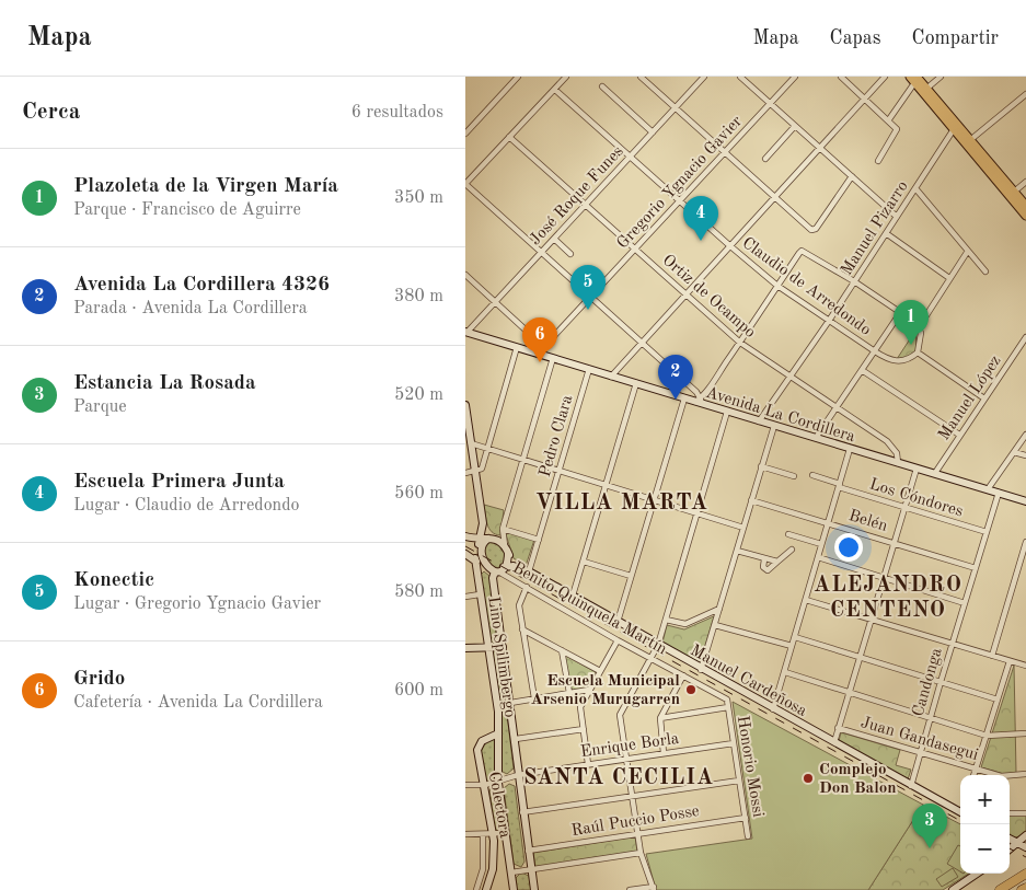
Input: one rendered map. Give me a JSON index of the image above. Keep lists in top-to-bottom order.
{
  "streets": {
    "main road": [
      "Avenida La Cordillera",
      "Lino Spilimbergo",
      "Manuel Cardeñosa",
      "Colectora"
    ],
    "street": [
      "Gregorio Ygnacio Gavier",
      "José Roque Funes",
      "Manuel Pizarro",
      "Claudio de Arredondo",
      "Ortiz de Ocampo",
      "Manuel López",
      "Pedro Clara",
      "Los Cóndores",
      "Belén",
      "Benito Quinquela Martín",
      "Candonga",
      "Juan Gandasegui",
      "Enrique Borla",
      "Honorio Mossi",
      "Raúl Puccio Posse"
    ]
  },
  "crossings": [
    ["Gregorio Ygnacio Gavier", "Claudio de Arredondo"],
    ["Gregorio Ygnacio Gavier", "Ortiz de Ocampo"],
    ["Gregorio Ygnacio Gavier", "Avenida La Cordillera"],
    ["José Roque Funes", "Claudio de Arredondo"],
    ["José Roque Funes", "Ortiz de Ocampo"],
    ["José Roque Funes", "Avenida La Cordillera"],
    ["Manuel Pizarro", "Claudio de Arredondo"],
    ["Manuel Pizarro", "Ortiz de Ocampo"],
    ["Manuel Pizarro", "Avenida La Cordillera"],
    ["Ortiz de Ocampo", "Avenida La Cordillera"],
    ["Manuel López", "Avenida La Cordillera"],
    ["Avenida La Cordillera", "Pedro Clara"],
    ["Avenida La Cordillera", "Candonga"],
    ["Pedro Clara", "Manuel Cardeñosa"],
    ["Los Cóndores", "Candonga"],
    ["Belén", "Candonga"],
    ["Benito Quinquela Martín", "Lino Spilimbergo"],
    ["Benito Quinquela Martín", "Manuel Cardeñosa"],
    ["Benito Quinquela Martín", "Honorio Mossi"],
    ["Lino Spilimbergo", "Manuel Cardeñosa"],
    ["Lino Spilimbergo", "Enrique Borla"],
    ["Lino Spilimbergo", "Colectora"],
    ["Lino Spilimbergo", "Raúl Puccio Posse"],
    ["Manuel Cardeñosa", "Candonga"],
    ["Candonga", "Juan Gandasegui"],
    ["Enrique Borla", "Honorio Mossi"],
    ["Enrique Borla", "Colectora"],
    ["Honorio Mossi", "Raúl Puccio Posse"]
  ],
  "districts": ["VILLA MARTA", "ALEJANDRO CENTENO", "SANTA CECILIA"],
  "places": ["Escuela Municipal Arsenio Murugarren", "Complejo Don Balon"],
  "page": {
    "header": "Mapa",
    "nav": ["Mapa", "Capas", "Compartir"],
    "heading": ["Cerca", "6 resultados"],
    "list": [
      {
        "mark": "1",
        "name": "Plazoleta de la Virgen María",
        "note": "Parque · Francisco de Aguirre",
        "value": "350 m"
      },
      {
        "mark": "2",
        "name": "Avenida La Cordillera 4326",
        "note": "Parada · Avenida La Cordillera",
        "value": "380 m"
      },
      {
        "mark": "3",
        "name": "Estancia La Rosada",
        "note": "Parque",
        "value": "520 m"
      },
      {
        "mark": "4",
        "name": "Escuela Primera Junta",
        "note": "Lugar · Claudio de Arredondo",
        "value": "560 m"
      },
      {
        "mark": "5",
        "name": "Konectic",
        "note": "Lugar · Gregorio Ygnacio Gavier",
        "value": "580 m"
      },
      {
        "mark": "6",
        "name": "Grido",
        "note": "Cafetería · Avenida La Cordillera",
        "value": "600 m"
      }
    ],
    "pins": [
      "4",
      "5",
      "1",
      "6",
      "2",
      "3"
    ],
    "map_buttons": ["+", "−"]
  }
}
